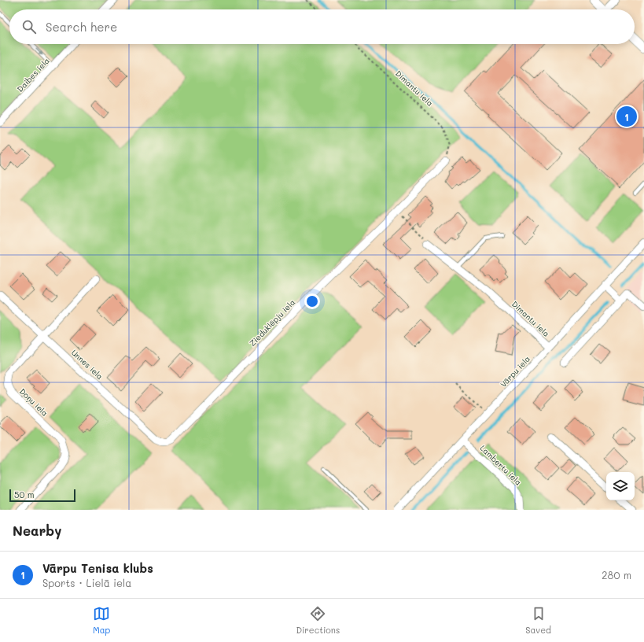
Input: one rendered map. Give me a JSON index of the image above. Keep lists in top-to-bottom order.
{
  "streets": {
    "street": [
      "Daibes iela",
      "Dimantu iela",
      "Zieduklēpju iela",
      "Unnes iela",
      "Vārpu iela",
      "Doņu iela",
      "Lambertu iela"
    ]
  },
  "crossings": [
    ["Dimantu iela", "Zieduklēpju iela"],
    ["Dimantu iela", "Vārpu iela"],
    ["Zieduklēpju iela", "Unnes iela"],
    ["Unnes iela", "Doņu iela"],
    ["Vārpu iela", "Lambertu iela"]
  ],
  "scale_bar": "50 m",
  "page": {
    "search": "Search here",
    "pins": "1",
    "scale": "50 m",
    "heading": "Nearby",
    "list": [
      {
        "mark": "1",
        "name": "Vārpu Tenisa klubs",
        "note": "Sports · Lielā iela",
        "value": "280 m"
      }
    ],
    "nav": ["Map", "Directions", "Saved"]
  }
}
